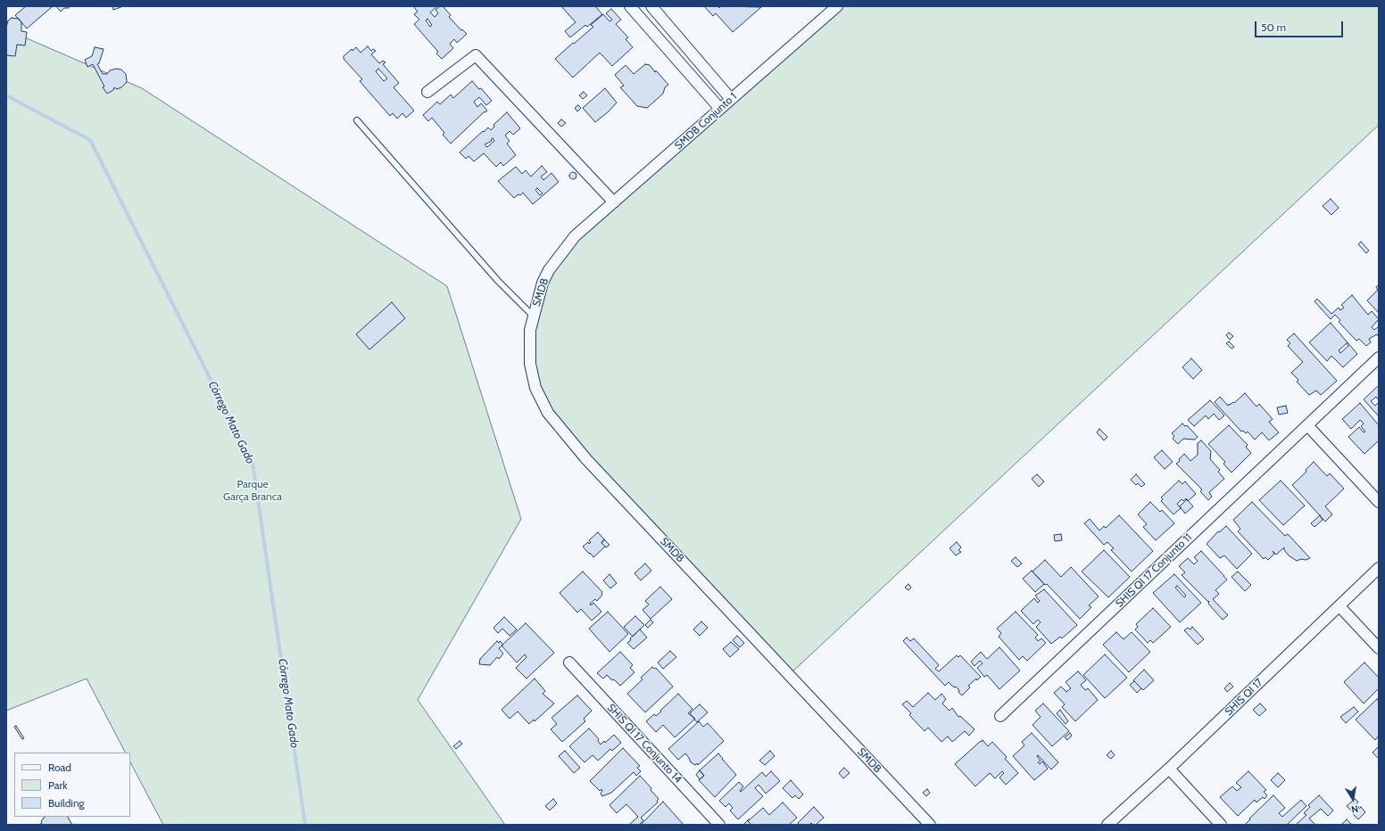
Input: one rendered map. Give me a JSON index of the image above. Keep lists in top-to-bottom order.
{
  "streets": {
    "street": [
      "SMDB Conjunto 1",
      "SMDB",
      "SHIS QI 17 Conjunto 11",
      "SHIS QI 17",
      "SHIS QI 17 Conjunto 14"
    ]
  },
  "crossings": [
    ["SMDB Conjunto 1", "SMDB"]
  ],
  "water": ["Córrego Mato Gado"],
  "parks": ["Parque Garça Branca"],
  "legend": ["Road", "Park", "Building"],
  "scale_bar": "50 m",
  "north": "bottom"
}
